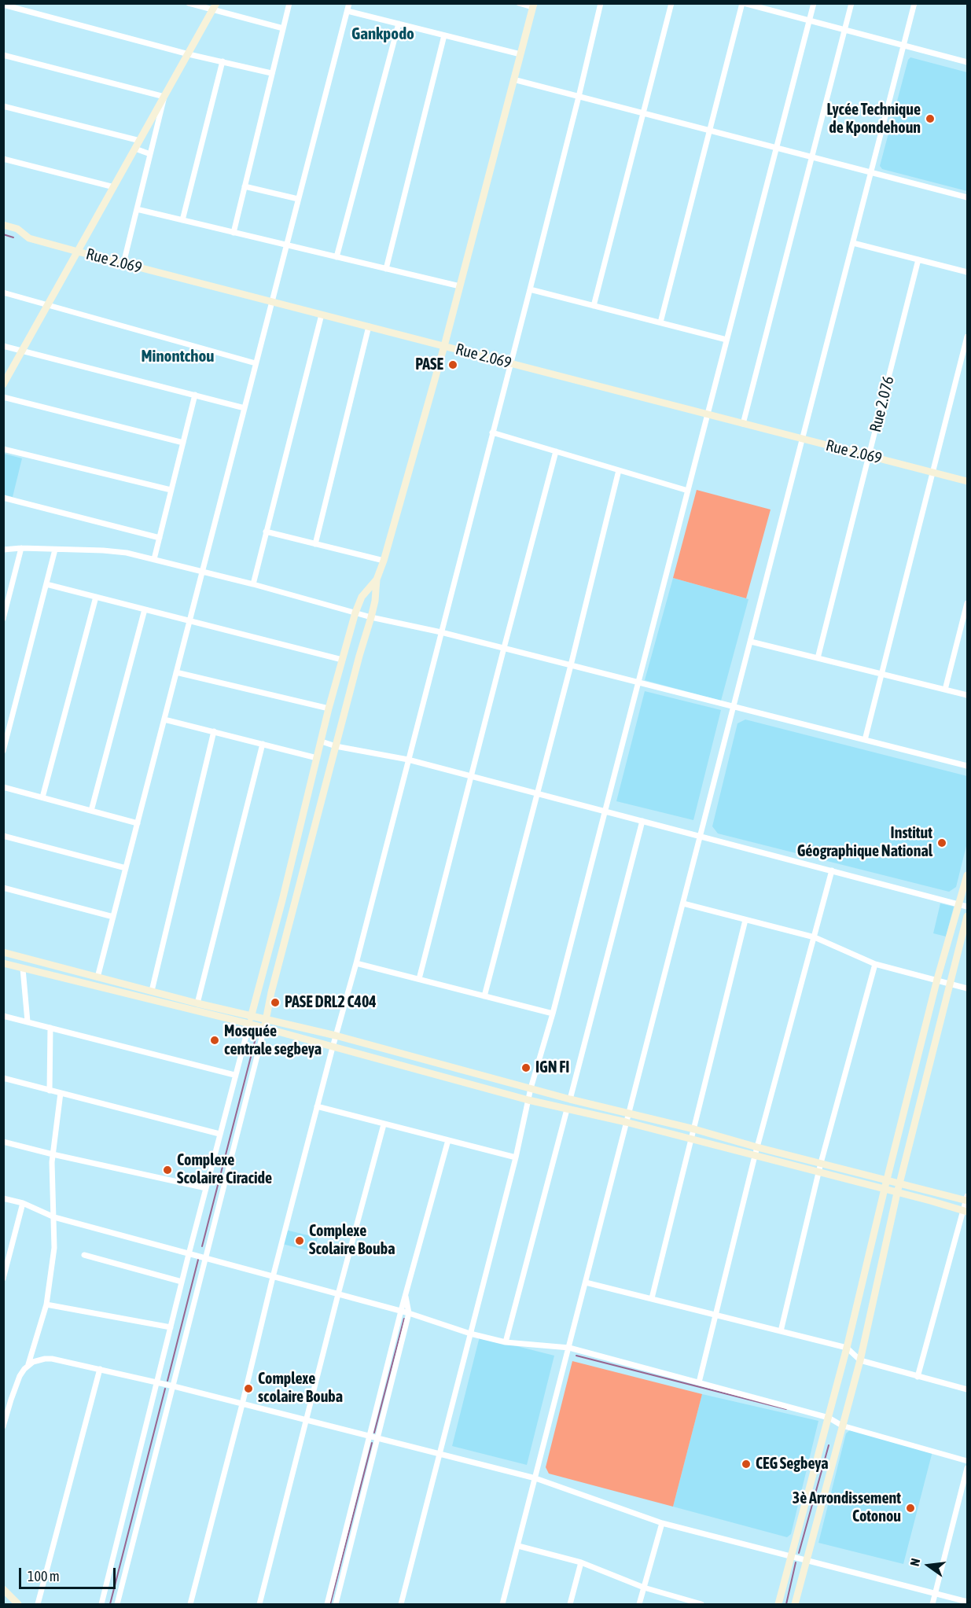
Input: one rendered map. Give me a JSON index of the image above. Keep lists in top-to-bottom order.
{
  "streets": {
    "street": ["Rue 2.069", "Rue 2.076"]
  },
  "crossings": [
    ["Rue 2.069", "Rue 2.076"]
  ],
  "districts": ["Gankpodo", "Minontchou"],
  "places": [
    "Lycée Technique de Kpondehoun",
    "PASE",
    "Institut Géographique National",
    "PASE DRL2 C404",
    "Mosquée centrale segbeya",
    "IGN FI",
    "Complexe Scolaire Ciracide",
    "Complexe Scolaire Bouba",
    "Complexe scolaire Bouba",
    "CEG Segbeya",
    "3è Arrondissement Cotonou"
  ],
  "scale_bar": "100 m",
  "north": "left"
}
